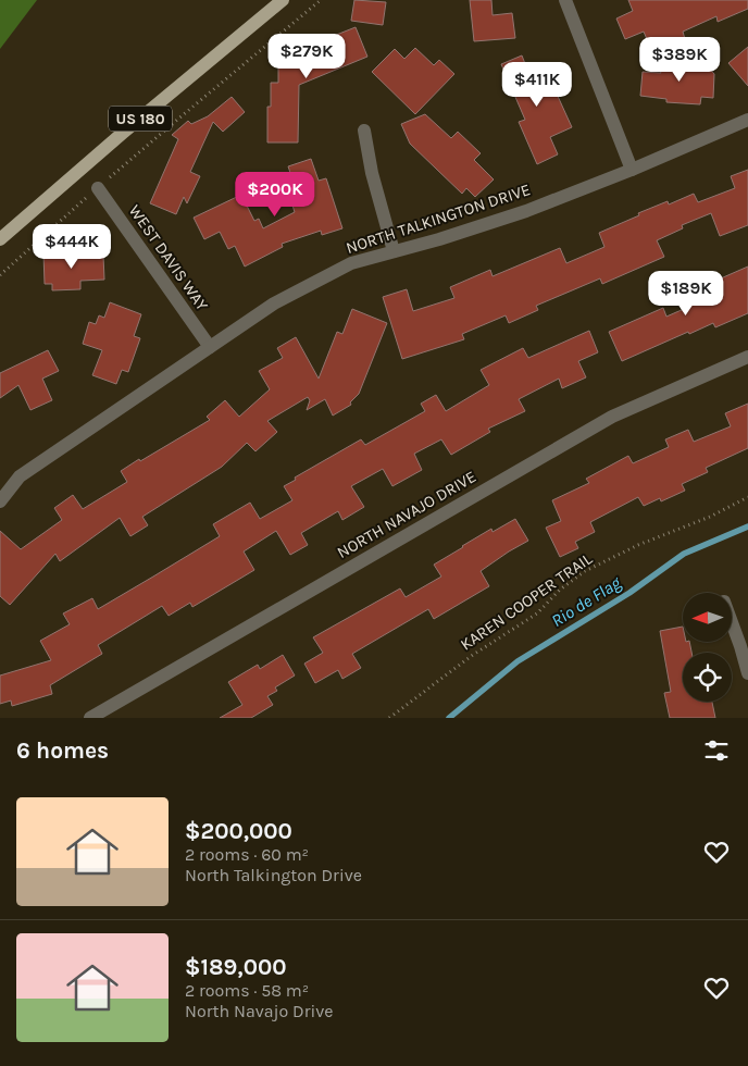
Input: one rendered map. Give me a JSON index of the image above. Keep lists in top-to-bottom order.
{
  "streets": {
    "main road": ["US 180"],
    "street": ["NORTH TALKINGTON DRIVE", "WEST DAVIS WAY", "NORTH NAVAJO DRIVE"],
    "path": ["KAREN COOPER TRAIL"]
  },
  "crossings": [
    ["NORTH TALKINGTON DRIVE", "WEST DAVIS WAY"]
  ],
  "water": ["Rio de Flag"],
  "north": "left",
  "page": {
    "price": [
      "$279K",
      "$389K",
      "$411K",
      "$200K",
      "$444K",
      "$189K"
    ],
    "heading": "6 homes",
    "list": [
      {
        "name": "$200,000",
        "note": "2 rooms · 60 m² · North Talkington Drive"
      },
      {
        "name": "$189,000",
        "note": "2 rooms · 58 m² · North Navajo Drive"
      }
    ]
  }
}
